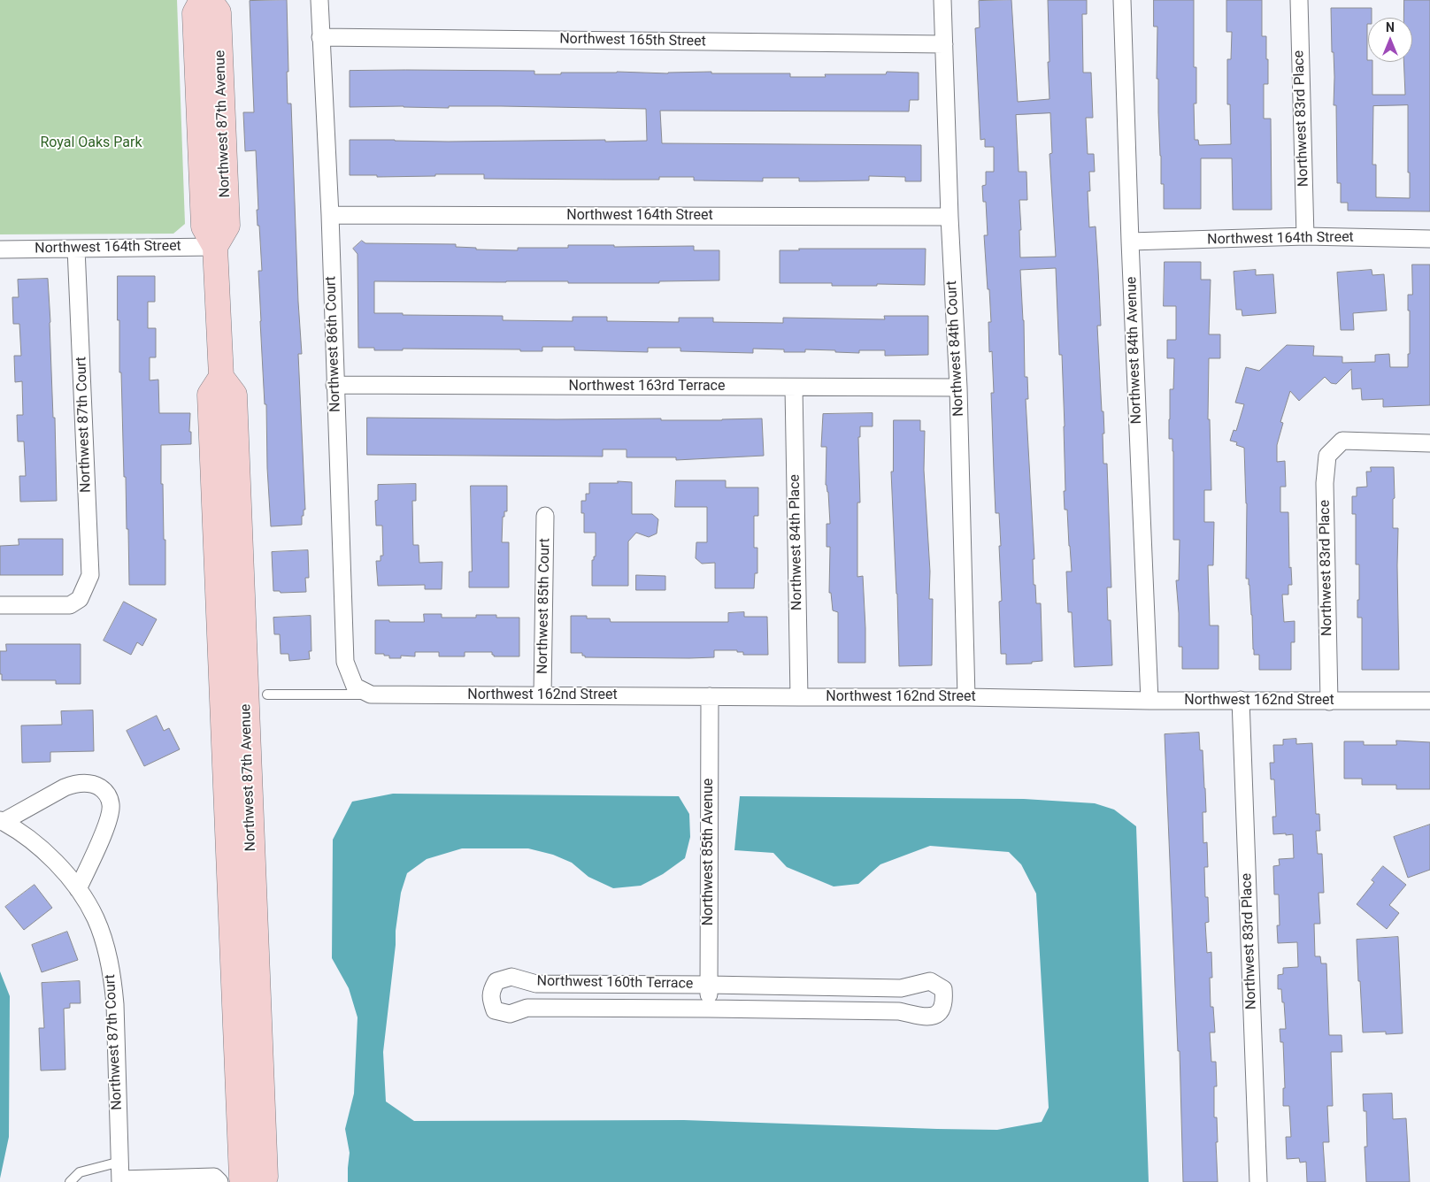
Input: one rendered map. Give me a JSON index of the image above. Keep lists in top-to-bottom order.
{
  "streets": {
    "street": [
      "Northwest 165th Street",
      "Northwest 83rd Place",
      "Northwest 87th Avenue",
      "Northwest 164th Street",
      "Northwest 86th Court",
      "Northwest 84th Court",
      "Northwest 84th Avenue",
      "Northwest 163rd Terrace",
      "Northwest 87th Court",
      "Northwest 84th Place",
      "Northwest 85th Court",
      "Northwest 162nd Street",
      "Northwest 85th Avenue",
      "Northwest 160th Terrace"
    ]
  },
  "crossings": [
    ["Northwest 165th Street", "Northwest 86th Court"],
    ["Northwest 165th Street", "Northwest 84th Court"],
    ["Northwest 83rd Place", "Northwest 164th Street"],
    ["Northwest 83rd Place", "Northwest 162nd Street"],
    ["Northwest 87th Avenue", "Northwest 164th Street"],
    ["Northwest 164th Street", "Northwest 86th Court"],
    ["Northwest 164th Street", "Northwest 84th Court"],
    ["Northwest 164th Street", "Northwest 84th Avenue"],
    ["Northwest 164th Street", "Northwest 87th Court"],
    ["Northwest 86th Court", "Northwest 163rd Terrace"],
    ["Northwest 86th Court", "Northwest 162nd Street"],
    ["Northwest 84th Court", "Northwest 163rd Terrace"],
    ["Northwest 84th Court", "Northwest 162nd Street"],
    ["Northwest 84th Avenue", "Northwest 162nd Street"],
    ["Northwest 163rd Terrace", "Northwest 84th Place"],
    ["Northwest 84th Place", "Northwest 162nd Street"],
    ["Northwest 85th Court", "Northwest 162nd Street"],
    ["Northwest 162nd Street", "Northwest 85th Avenue"],
    ["Northwest 85th Avenue", "Northwest 160th Terrace"]
  ],
  "parks": ["Royal Oaks Park"],
  "north": "top"
}
